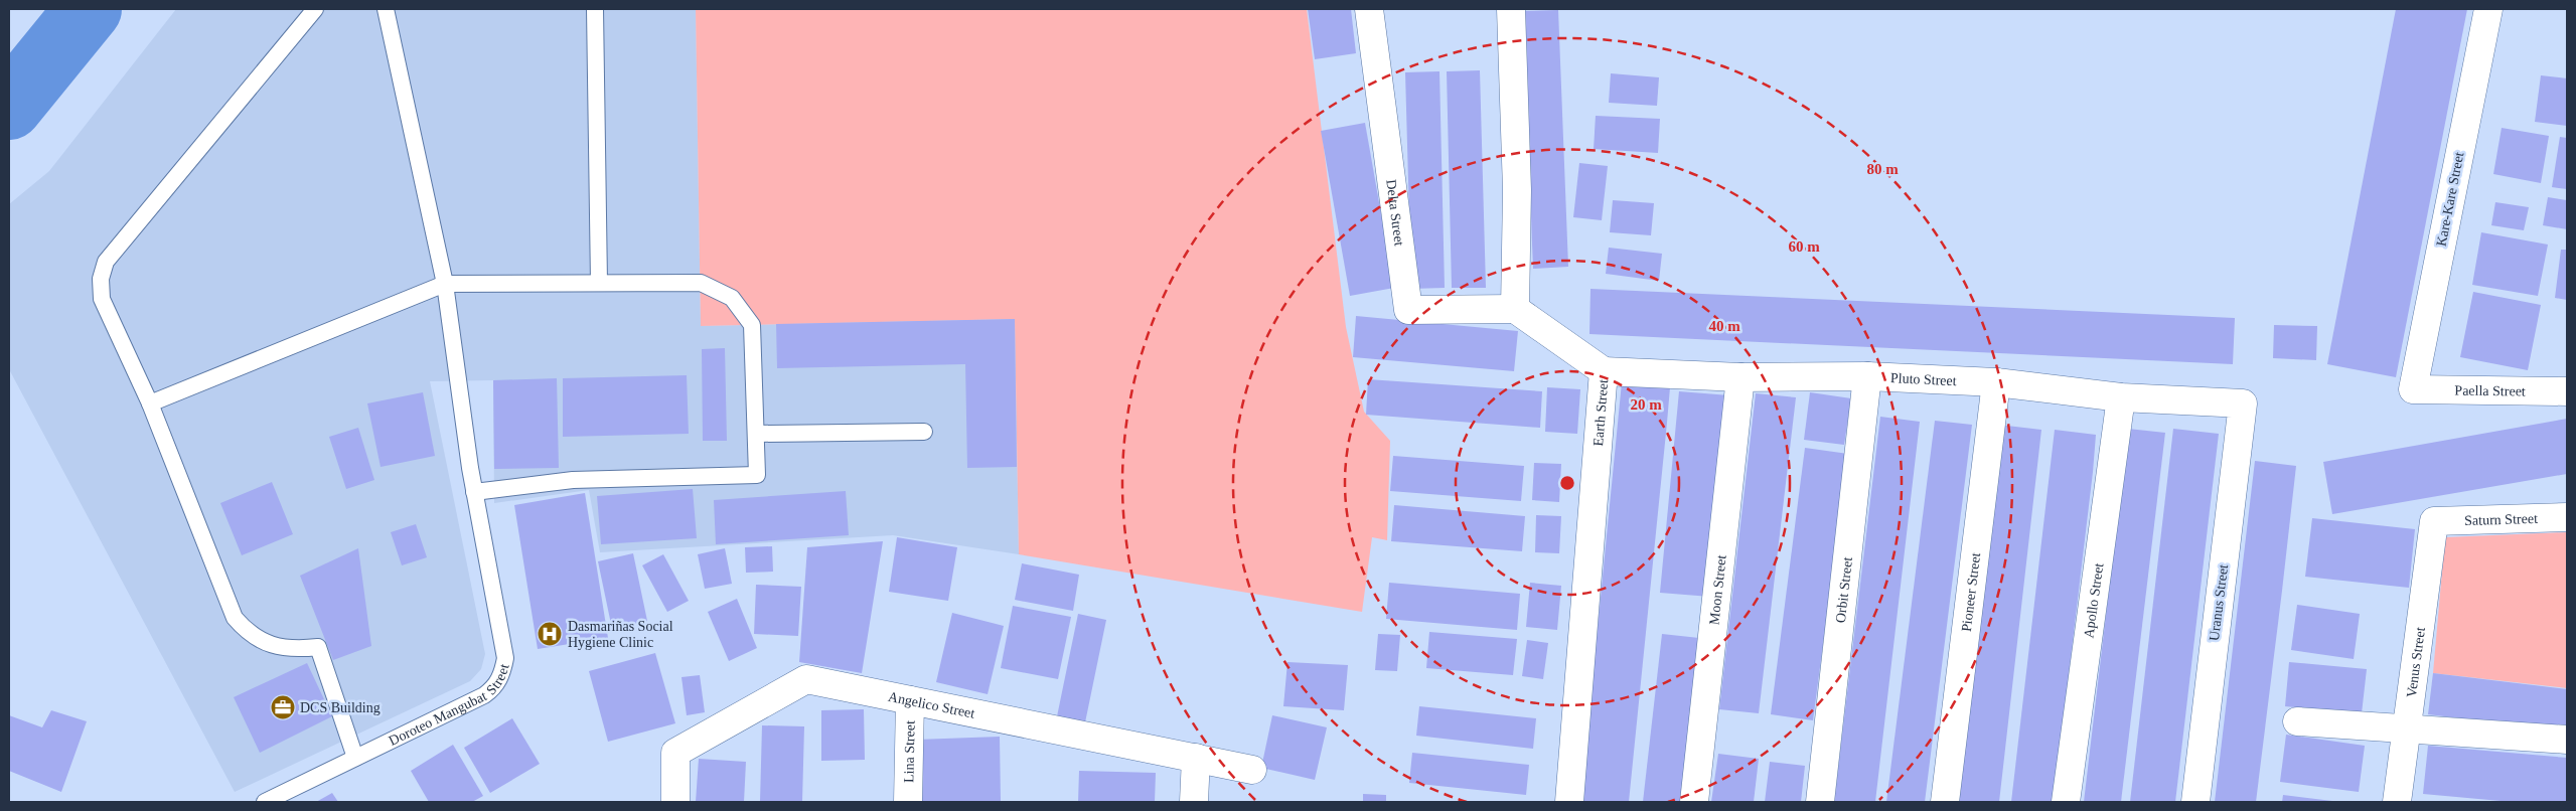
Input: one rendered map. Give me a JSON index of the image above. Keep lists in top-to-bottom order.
{
  "streets": {
    "street": [
      "Kare-Kare Street",
      "Delta Street",
      "Pluto Street",
      "Paella Street",
      "Earth Street",
      "Saturn Street",
      "Moon Street",
      "Orbit Street",
      "Pioneer Street",
      "Apollo Street",
      "Uranus Street",
      "Venus Street",
      "Angelico Street",
      "Lina Street"
    ],
    "lane": ["Doroteo Mangubat Street"]
  },
  "crossings": [
    ["Kare-Kare Street", "Paella Street"],
    ["Delta Street", "Earth Street"],
    ["Pluto Street", "Earth Street"],
    ["Pluto Street", "Moon Street"],
    ["Pluto Street", "Orbit Street"],
    ["Pluto Street", "Pioneer Street"],
    ["Pluto Street", "Apollo Street"],
    ["Pluto Street", "Uranus Street"],
    ["Saturn Street", "Venus Street"],
    ["Angelico Street", "Lina Street"]
  ],
  "places": {
    "hospital": ["Dasmariñas Social Hygiene Clinic"],
    "office": ["DCS Building"]
  },
  "rings": [
    "80 m",
    "60 m",
    "40 m",
    "20 m"
  ]
}
